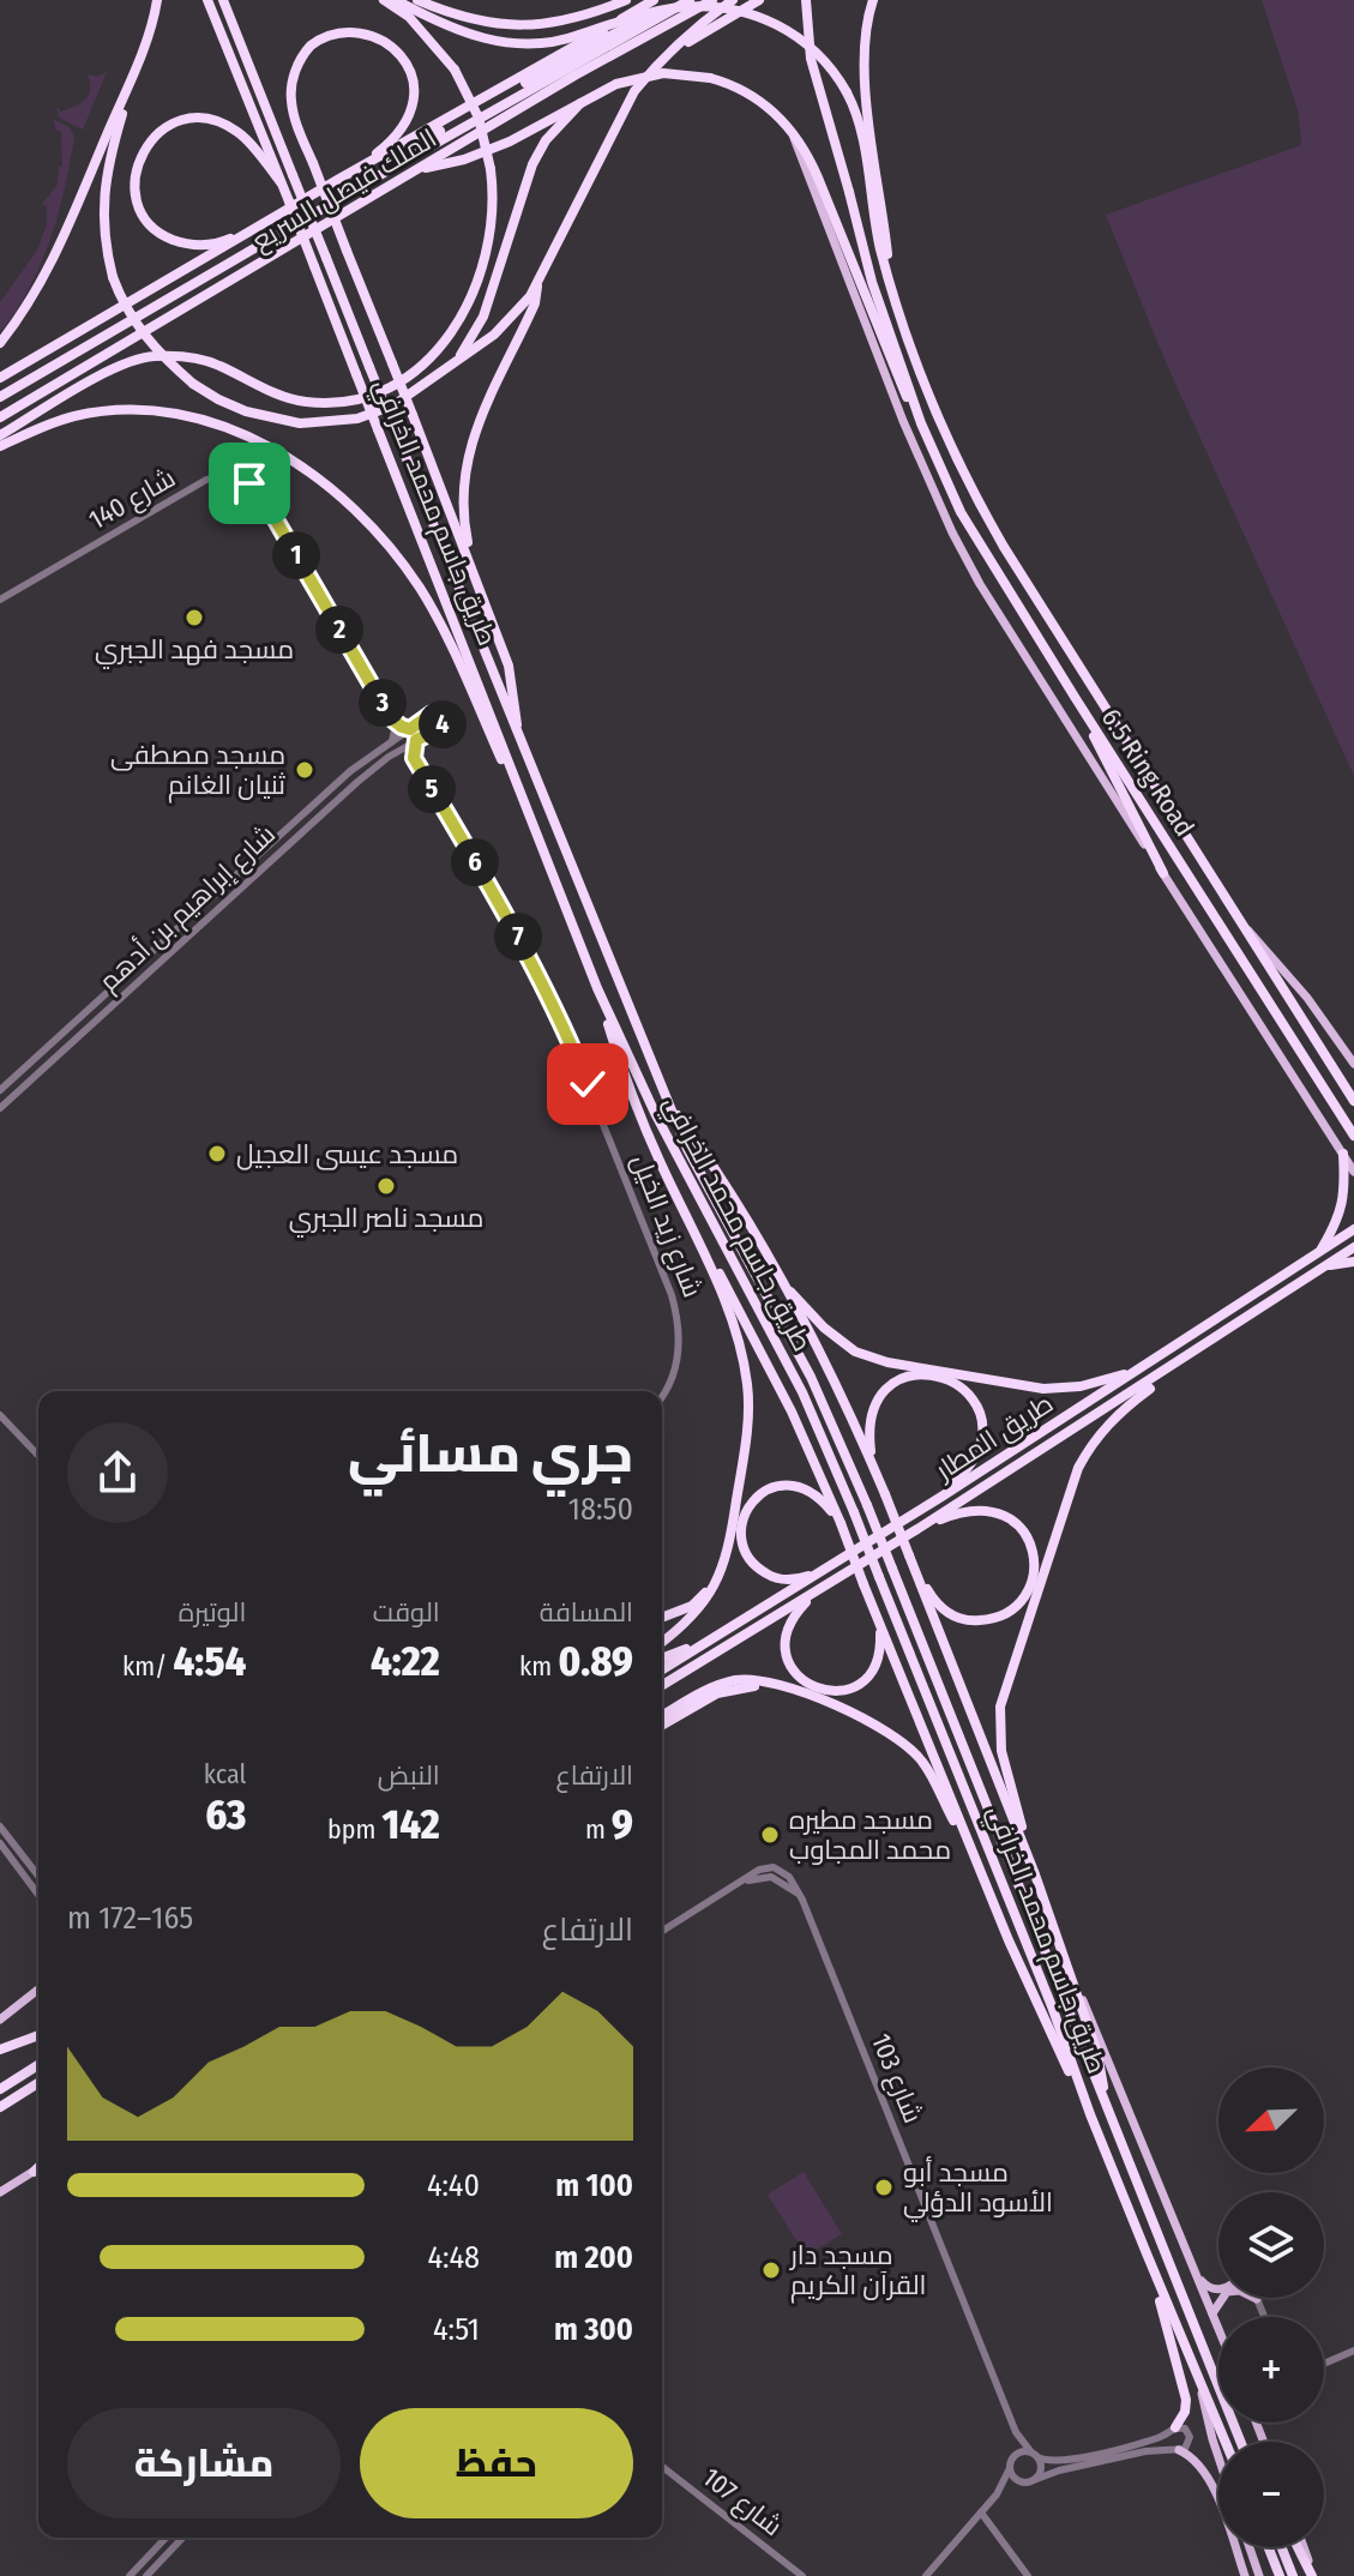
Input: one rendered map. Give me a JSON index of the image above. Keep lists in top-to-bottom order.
{
  "streets": {
    "highway": [
      "الملك فيصل السريع",
      "طريق جاسم محمد الخرافي",
      "6.5 Ring Road",
      "طريق المطار"
    ],
    "street": [
      "شارع 140",
      "شارع إبراهيم بن أدهم",
      "شارع زيد الخيل",
      "شارع 103",
      "شارع 107"
    ]
  },
  "crossings": [
    ["شارع 140", "شارع إبراهيم بن أدهم"]
  ],
  "places": [
    "مسجد فهد الجبري",
    "مسجد مصطفى ثنيان الغانم",
    "مسجد عيسى العجيل",
    "مسجد ناصر الجبري",
    "مسجد مطيره محمد المجاوب",
    "مسجد أبو الأسود الدؤلي",
    "مسجد دار القرآن الكريم"
  ],
  "north": "bottom left",
  "page": {
    "pins": [
      "1",
      "2",
      "3",
      "4",
      "5",
      "6",
      "7"
    ],
    "heading": ["جري مسائي", "18:50"],
    "stats": [
      ["المسافة", "0.89 km"],
      ["الوقت", "4:22"],
      ["الوتيرة", "4:54 /km"],
      ["الارتفاع", "9 m"],
      ["النبض", "142 bpm"],
      ["kcal", "63"]
    ],
    "chart": ["الارتفاع", "165–172 m"],
    "map_buttons": ["+", "−"],
    "list": [
      {
        "name": "100 m",
        "note": "4:40"
      },
      {
        "name": "200 m",
        "note": "4:48"
      },
      {
        "name": "300 m",
        "note": "4:51"
      }
    ],
    "buttons": ["حفظ", "مشاركة"]
  }
}
